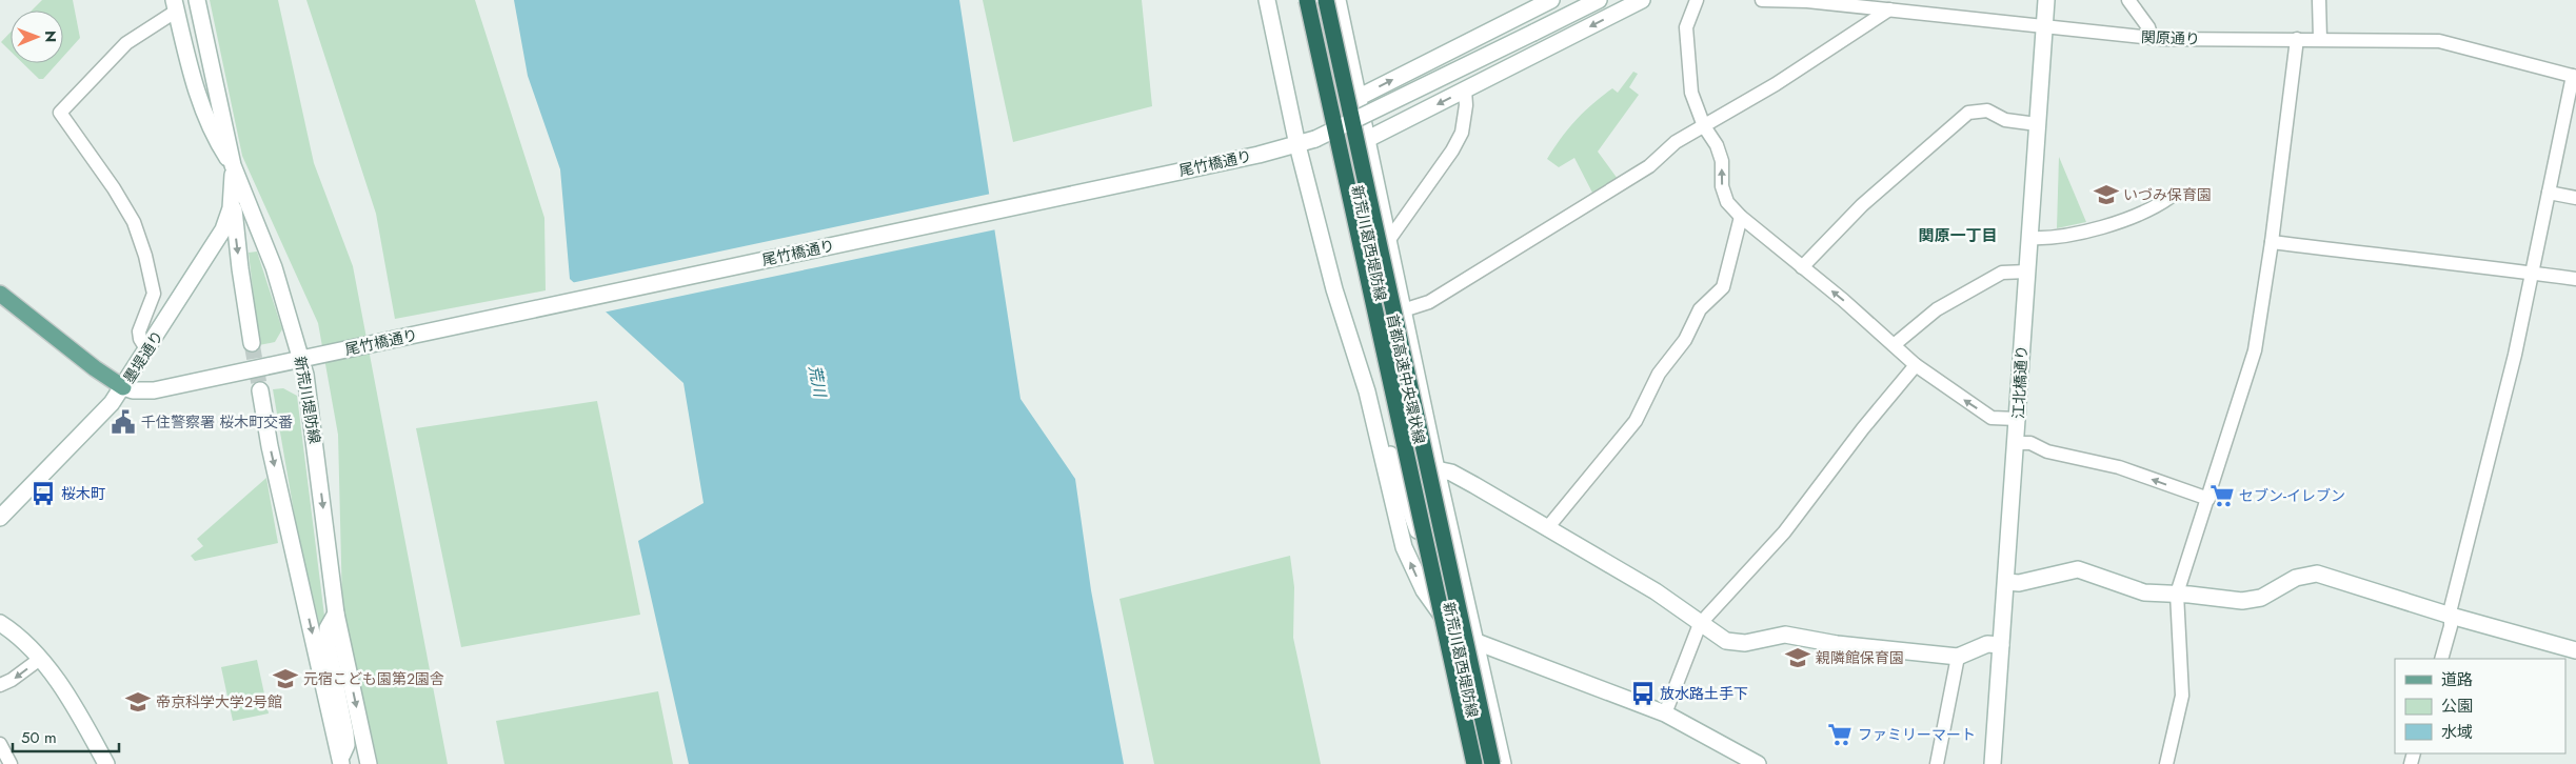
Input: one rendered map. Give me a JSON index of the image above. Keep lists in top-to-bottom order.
{
  "streets": {
    "highway": ["首都高速中央環状線"],
    "main road": [
      "尾竹橋通り",
      "新荒川葛西堤防線",
      "墨堤通り",
      "江北橋通り",
      "新荒川堤防線"
    ],
    "street": ["関原通り"]
  },
  "crossings": [
    ["関原通り", "江北橋通り"],
    ["尾竹橋通り", "墨堤通り"],
    ["尾竹橋通り", "新荒川堤防線"],
    ["墨堤通り", "新荒川堤防線"]
  ],
  "one_way": ["新荒川堤防線"],
  "districts": ["関原一丁目"],
  "water": ["荒川"],
  "places": {
    "school or university": [
      "いづみ保育園",
      "親隣館保育園",
      "元宿こども園第２園舎",
      "帝京科学大学２号館"
    ],
    "public building": ["千住警察署 桜木町交番"],
    "bus stop": ["桜木町", "放水路土手下"],
    "supermarket": ["セブン-イレブン", "ファミリーマート"]
  },
  "legend": ["道路", "公園", "水域"],
  "scale_bar": "50 m",
  "north": "right"
}
